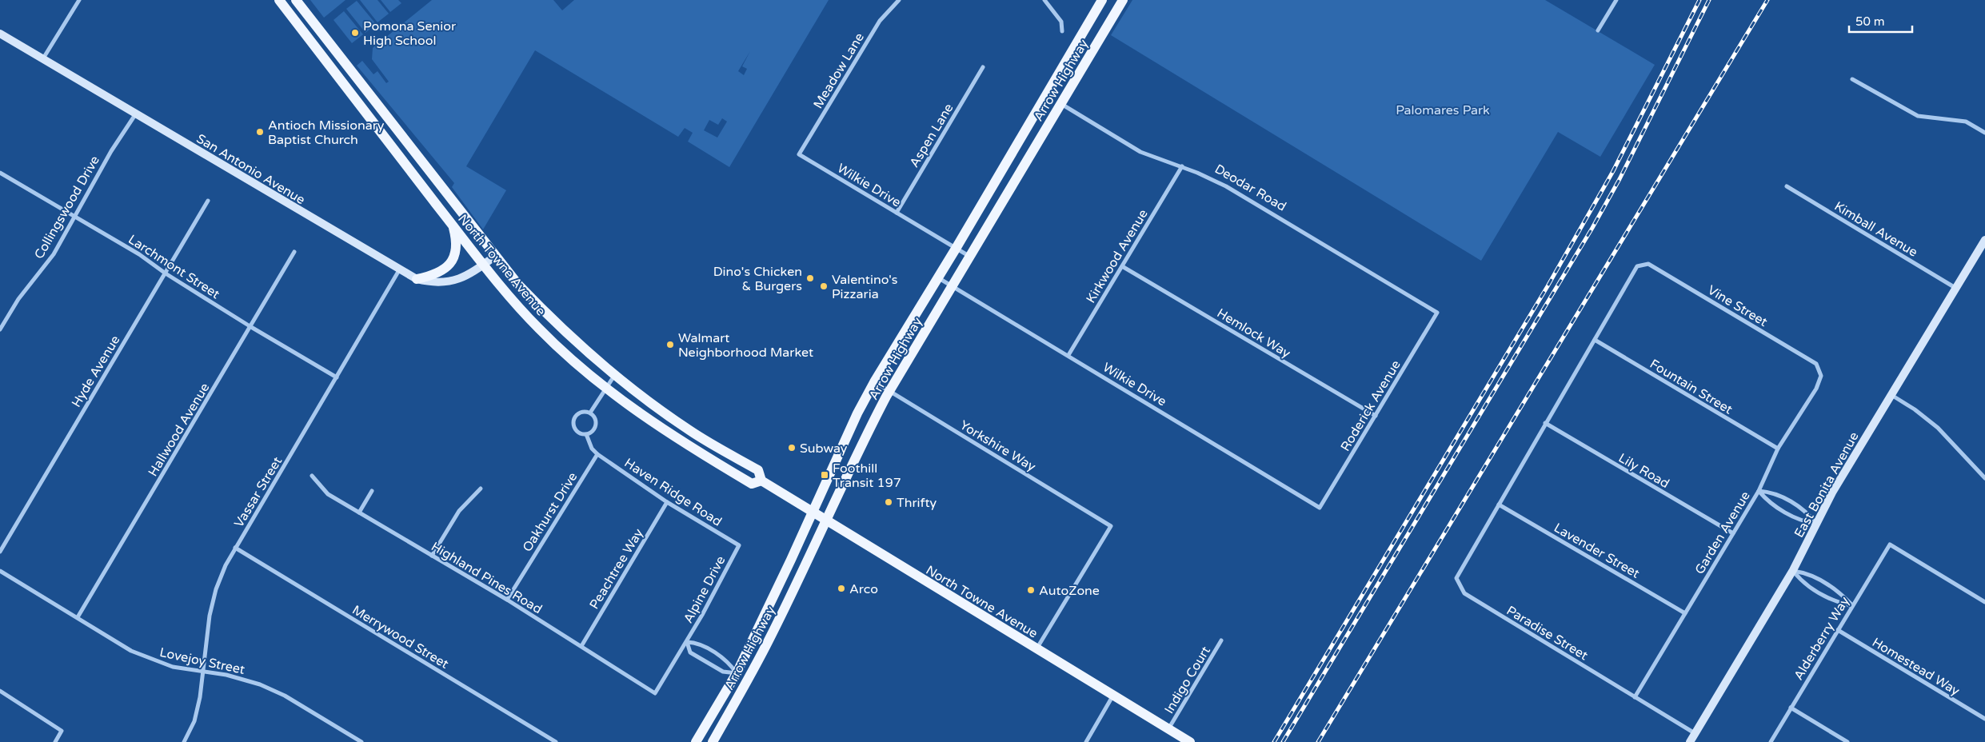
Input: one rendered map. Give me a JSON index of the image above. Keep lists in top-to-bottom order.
{
  "streets": {
    "main road": [
      "Arrow Highway",
      "San Antonio Avenue",
      "Deodar Road",
      "North Towne Avenue",
      "East Bonita Avenue"
    ],
    "street": [
      "Meadow Lane",
      "Aspen Lane",
      "Wilkie Drive",
      "Collingswood Drive",
      "Kimball Avenue",
      "Kirkwood Avenue",
      "Larchmont Street",
      "Vine Street",
      "Hemlock Way",
      "Hyde Avenue",
      "Fountain Street",
      "Roderick Avenue",
      "Hallwood Avenue",
      "Yorkshire Way",
      "Lily Road",
      "Vassar Street",
      "Haven Ridge Road",
      "Oakhurst Drive",
      "Garden Avenue",
      "Lavender Street",
      "Peachtree Way",
      "Highland Pines Road",
      "Alpine Drive",
      "Paradise Street",
      "Merrywood Street",
      "Alderberry Way",
      "Lovejoy Street",
      "Homestead Way",
      "Indigo Court"
    ]
  },
  "crossings": [
    ["Meadow Lane", "Wilkie Drive"],
    ["Arrow Highway", "Wilkie Drive"],
    ["Arrow Highway", "Deodar Road"],
    ["Arrow Highway", "North Towne Avenue"],
    ["Arrow Highway", "Yorkshire Way"],
    ["Arrow Highway", "Alpine Drive"],
    ["Aspen Lane", "Wilkie Drive"],
    ["San Antonio Avenue", "Collingswood Drive"],
    ["San Antonio Avenue", "North Towne Avenue"],
    ["San Antonio Avenue", "Vassar Street"],
    ["Wilkie Drive", "Kirkwood Avenue"],
    ["Wilkie Drive", "Roderick Avenue"],
    ["Deodar Road", "Kirkwood Avenue"],
    ["Deodar Road", "Roderick Avenue"],
    ["Collingswood Drive", "Larchmont Street"],
    ["Kimball Avenue", "East Bonita Avenue"],
    ["Kirkwood Avenue", "Hemlock Way"],
    ["North Towne Avenue", "Yorkshire Way"],
    ["North Towne Avenue", "Indigo Court"],
    ["Larchmont Street", "Hyde Avenue"],
    ["Larchmont Street", "Hallwood Avenue"],
    ["Larchmont Street", "Vassar Street"],
    ["Vine Street", "Fountain Street"],
    ["Vine Street", "Garden Avenue"],
    ["Hemlock Way", "Roderick Avenue"],
    ["Fountain Street", "Garden Avenue"],
    ["Hallwood Avenue", "Lovejoy Street"],
    ["Lily Road", "Garden Avenue"],
    ["East Bonita Avenue", "Paradise Street"],
    ["Vassar Street", "Merrywood Street"],
    ["Vassar Street", "Lovejoy Street"],
    ["Haven Ridge Road", "Oakhurst Drive"],
    ["Haven Ridge Road", "Peachtree Way"],
    ["Haven Ridge Road", "Alpine Drive"],
    ["Oakhurst Drive", "Highland Pines Road"],
    ["Garden Avenue", "Lavender Street"],
    ["Garden Avenue", "Paradise Street"],
    ["Lavender Street", "Paradise Street"],
    ["Peachtree Way", "Highland Pines Road"],
    ["Highland Pines Road", "Alpine Drive"],
    ["Alderberry Way", "Homestead Way"]
  ],
  "parks": ["Palomares Park"],
  "places": {
    "other": [
      "Pomona Senior High School",
      "Antioch Missionary Baptist Church",
      "Dino's Chicken & Burgers",
      "Valentino's Pizzaria",
      "Walmart Neighborhood Market",
      "Subway",
      "Thrifty",
      "Arco",
      "AutoZone"
    ],
    "transit": ["Foothill Transit 197"]
  },
  "scale_bar": "50 m"
}
